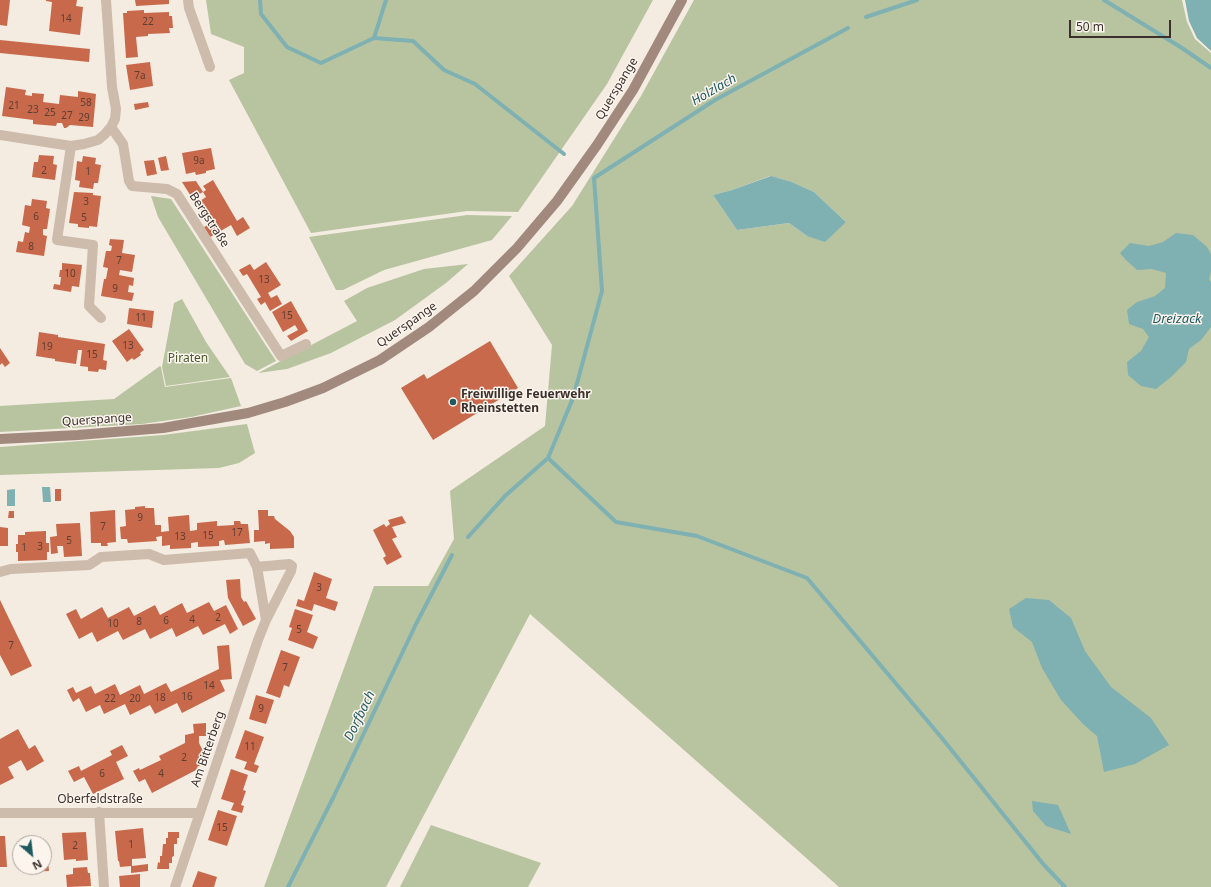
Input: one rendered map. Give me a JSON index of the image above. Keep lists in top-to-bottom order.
{
  "streets": {
    "main road": ["Querspange"],
    "street": ["Bergstraße", "Am Bitterberg", "Oberfeldstraße"]
  },
  "crossings": [
    ["Am Bitterberg", "Oberfeldstraße"]
  ],
  "water": ["Holzlach", "Dreizack", "Dorfbach"],
  "parks": ["Piraten"],
  "places": ["Freiwillige Feuerwehr Rheinstetten"],
  "house_numbers": [
    "14",
    "22",
    "7a",
    "58",
    "21",
    "23",
    "25",
    "27",
    "29",
    "9a",
    "2",
    "1",
    "3",
    "6",
    "5",
    "8",
    "7",
    "10",
    "13",
    "9",
    "15",
    "11",
    "13",
    "19",
    "15",
    "9",
    "7",
    "17",
    "15",
    "13",
    "5",
    "3",
    "1",
    "3",
    "2",
    "4",
    "6",
    "8",
    "10",
    "5",
    "7",
    "7",
    "14",
    "16",
    "18",
    "22",
    "20",
    "9",
    "11",
    "2",
    "6",
    "4",
    "15",
    "1",
    "2"
  ],
  "scale_bar": "50 m",
  "north": "bottom right"
}
